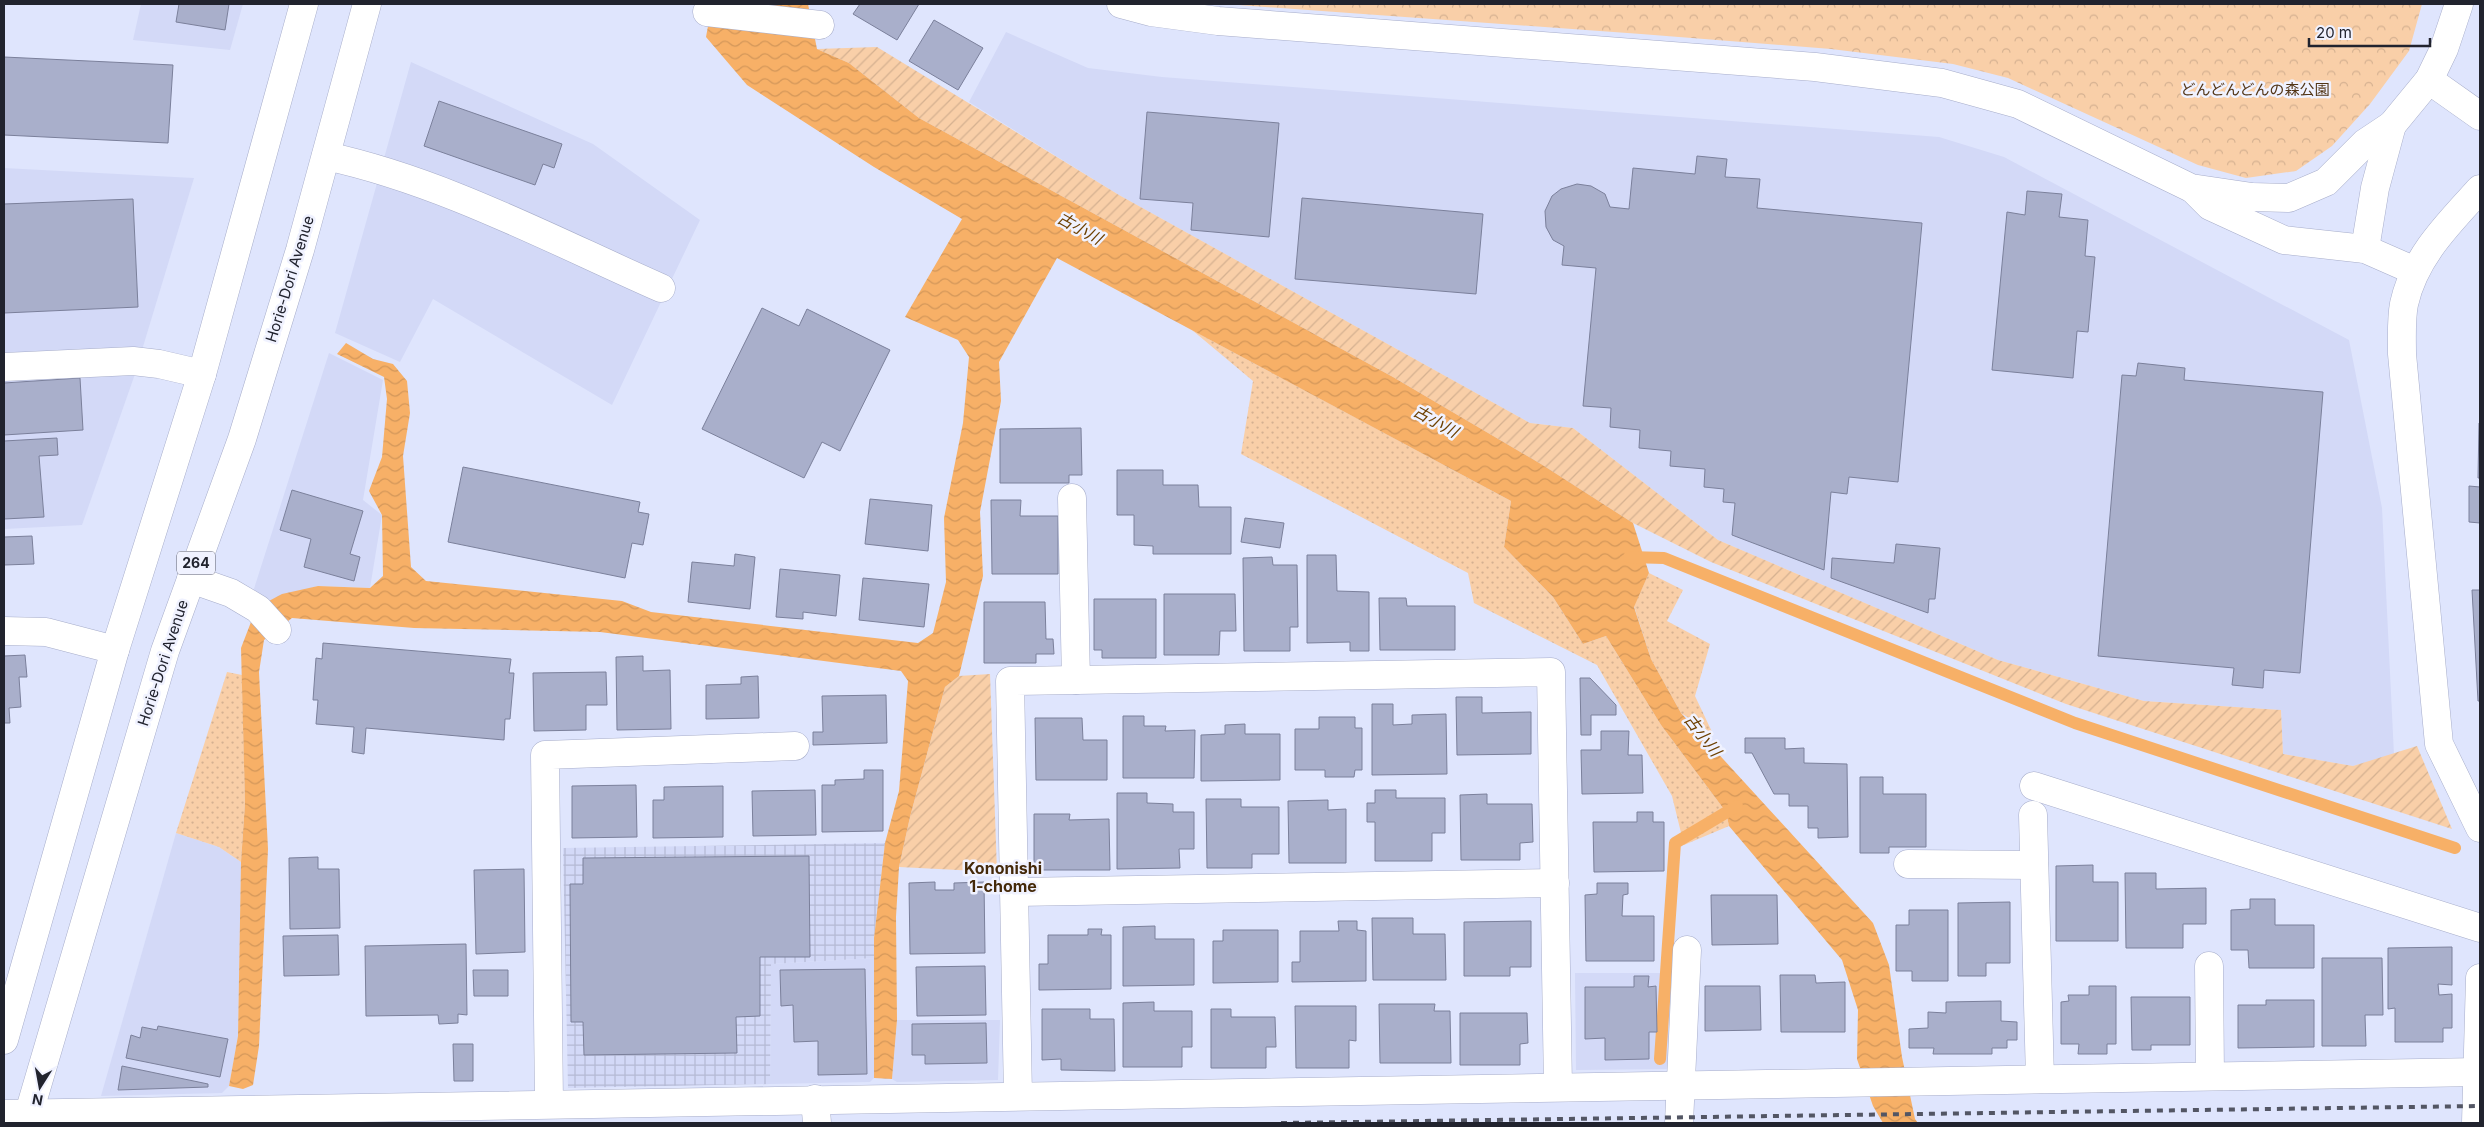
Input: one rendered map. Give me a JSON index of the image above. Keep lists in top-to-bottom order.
{
  "streets": {
    "main road": ["Horie-Dori Avenue", "264"]
  },
  "districts": ["Kononishi 1-chome"],
  "water": ["古小川"],
  "parks": ["どんどんどんの森公園"],
  "scale_bar": "20 m",
  "north": "bottom"
}
